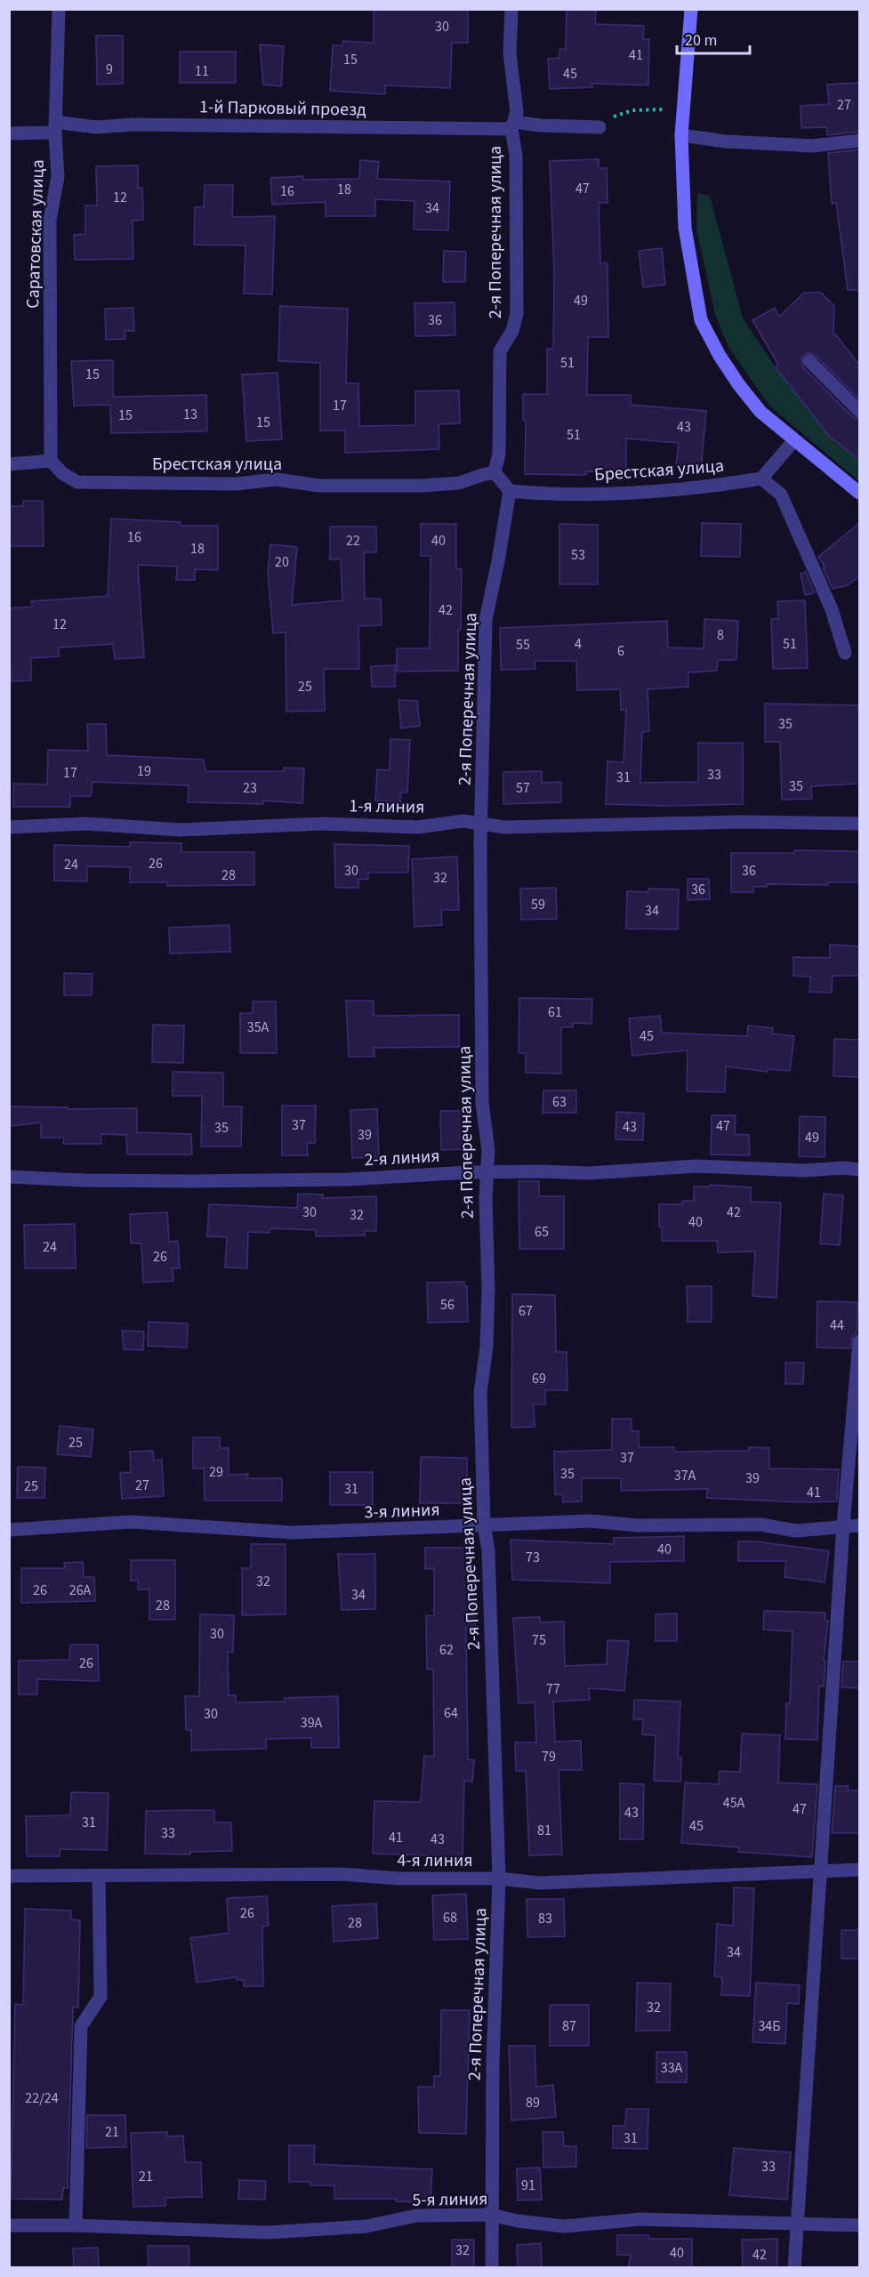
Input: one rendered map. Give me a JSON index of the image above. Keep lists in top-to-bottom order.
{
  "streets": {
    "street": [
      "1-й Парковый проезд",
      "2-я Поперечная улица",
      "Саратовская улица",
      "Брестская улица",
      "1-я линия",
      "2-я линия",
      "3-я линия",
      "4-я линия",
      "5-я линия"
    ]
  },
  "crossings": [
    ["1-й Парковый проезд", "2-я Поперечная улица"],
    ["1-й Парковый проезд", "Саратовская улица"],
    ["2-я Поперечная улица", "Брестская улица"],
    ["2-я Поперечная улица", "1-я линия"],
    ["2-я Поперечная улица", "2-я линия"],
    ["2-я Поперечная улица", "3-я линия"],
    ["2-я Поперечная улица", "4-я линия"],
    ["2-я Поперечная улица", "5-я линия"],
    ["Саратовская улица", "Брестская улица"]
  ],
  "house_numbers": [
    "30",
    "41",
    "15",
    "9",
    "11",
    "45",
    "27",
    "47",
    "18",
    "16",
    "12",
    "34",
    "49",
    "36",
    "51",
    "15",
    "17",
    "13",
    "15",
    "15",
    "43",
    "51",
    "16",
    "22",
    "40",
    "18",
    "53",
    "20",
    "42",
    "12",
    "8",
    "4",
    "51",
    "55",
    "6",
    "25",
    "35",
    "19",
    "17",
    "33",
    "31",
    "35",
    "23",
    "57",
    "26",
    "24",
    "30",
    "36",
    "28",
    "32",
    "36",
    "59",
    "34",
    "61",
    "35А",
    "45",
    "63",
    "37",
    "47",
    "43",
    "35",
    "39",
    "49",
    "30",
    "42",
    "32",
    "40",
    "65",
    "24",
    "26",
    "56",
    "67",
    "44",
    "69",
    "25",
    "37",
    "29",
    "35",
    "37А",
    "39",
    "27",
    "25",
    "31",
    "41",
    "40",
    "73",
    "32",
    "26",
    "26А",
    "34",
    "28",
    "30",
    "75",
    "62",
    "26",
    "77",
    "64",
    "30",
    "39А",
    "79",
    "45А",
    "47",
    "43",
    "31",
    "45",
    "81",
    "33",
    "41",
    "43",
    "26",
    "68",
    "83",
    "28",
    "34",
    "32",
    "87",
    "34Б",
    "33А",
    "22/24",
    "89",
    "21",
    "31",
    "33",
    "21",
    "91",
    "32",
    "40",
    "42"
  ],
  "scale_bar": "20 m"
}
